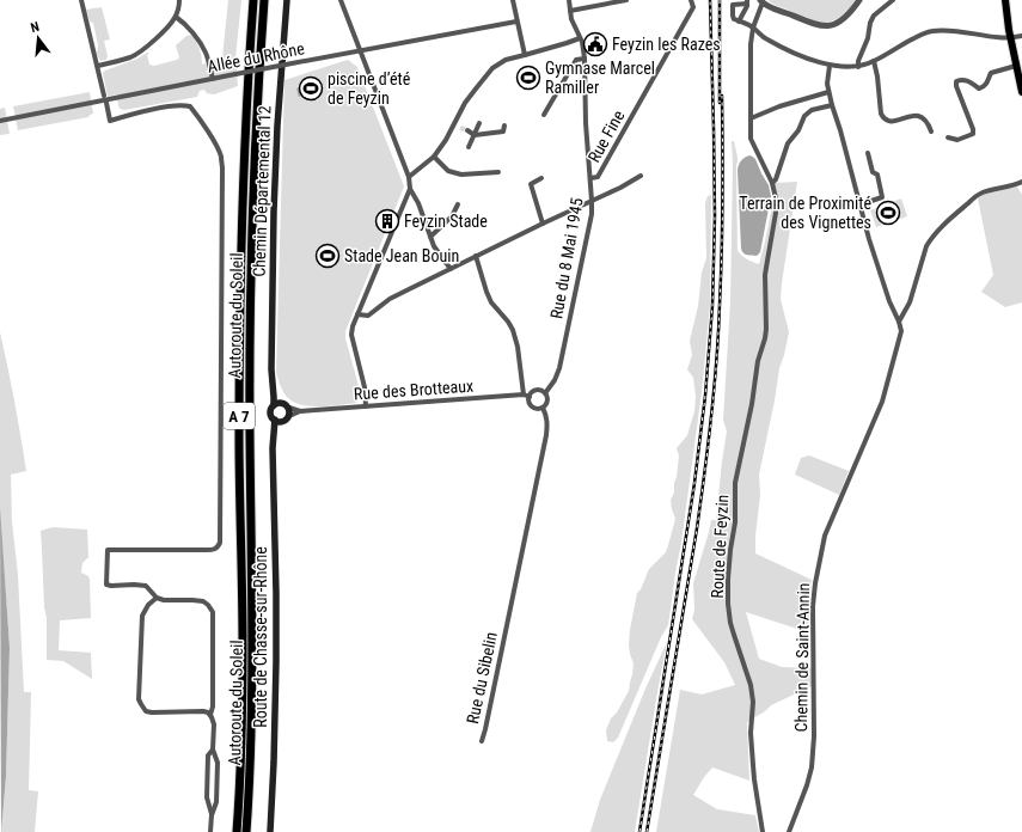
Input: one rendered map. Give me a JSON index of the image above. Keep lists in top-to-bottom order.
{
  "streets": {
    "highway": ["Autoroute du Soleil", "A 7"],
    "main road": ["Chemin Départemental 12", "Route de Chasse-sur-Rhône"],
    "street": [
      "Allée du Rhône",
      "Rue Fine",
      "Rue du 8 Mai 1945",
      "Rue des Brotteaux",
      "Route de Feyzin",
      "Chemin de Saint-Annin",
      "Rue du Sibelin"
    ]
  },
  "crossings": [
    ["Rue Fine", "Rue du 8 Mai 1945"],
    ["Chemin Départemental 12", "Rue des Brotteaux"],
    ["Chemin Départemental 12", "Route de Chasse-sur-Rhône"],
    ["Rue du 8 Mai 1945", "Rue des Brotteaux"],
    ["Rue du 8 Mai 1945", "Rue du Sibelin"],
    ["Rue des Brotteaux", "Route de Chasse-sur-Rhône"],
    ["Rue des Brotteaux", "Rue du Sibelin"]
  ],
  "places": {
    "public building": ["Feyzin les Razes"],
    "sports": [
      "Gymnase Marcel Ramiller",
      "piscine d’été de Feyzin",
      "Terrain de Proximité des Vignettes",
      "Stade Jean Bouin"
    ],
    "building": ["Feyzin Stade"]
  },
  "north": "top"
}
